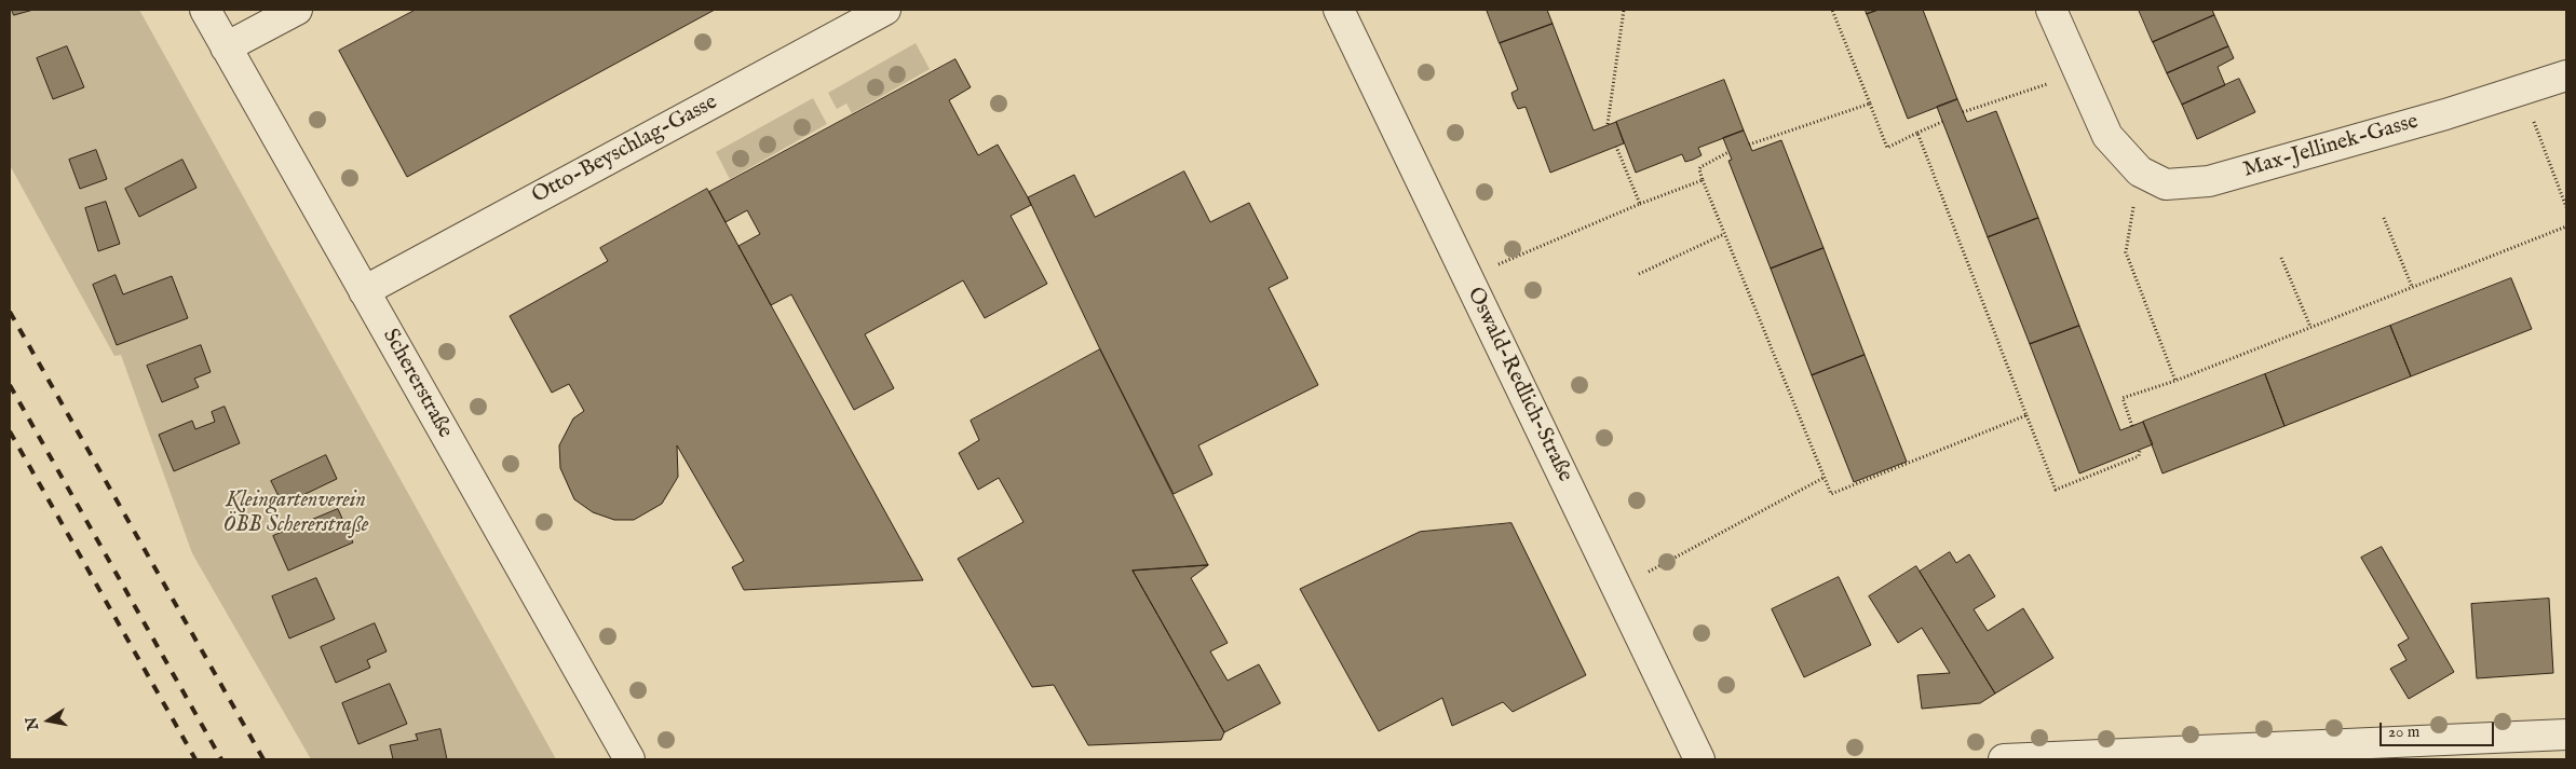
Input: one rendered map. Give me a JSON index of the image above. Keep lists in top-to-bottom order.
{
  "streets": {
    "street": [
      "Max-Jellinek-Gasse",
      "Otto-Beyschlag-Gasse",
      "Schererstraße",
      "Oswald-Redlich-Straße"
    ]
  },
  "crossings": [
    ["Otto-Beyschlag-Gasse", "Schererstraße"]
  ],
  "parks": ["Kleingartenverein ÖBB Schererstraße"],
  "scale_bar": "20 m",
  "north": "left"
}
